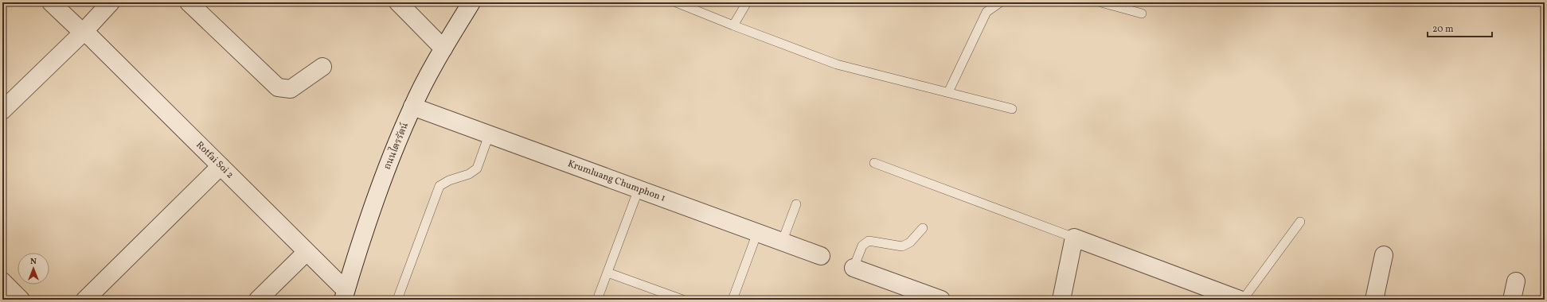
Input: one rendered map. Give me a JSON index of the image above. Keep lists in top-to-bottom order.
{
  "streets": {
    "street": ["ถนนไตรรัตน์", "Rotfai Soi 2", "Krumluang Chumphon 1"]
  },
  "crossings": [
    ["ถนนไตรรัตน์", "Rotfai Soi 2"],
    ["ถนนไตรรัตน์", "Krumluang Chumphon 1"]
  ],
  "scale_bar": "20 m",
  "north": "top"
}
